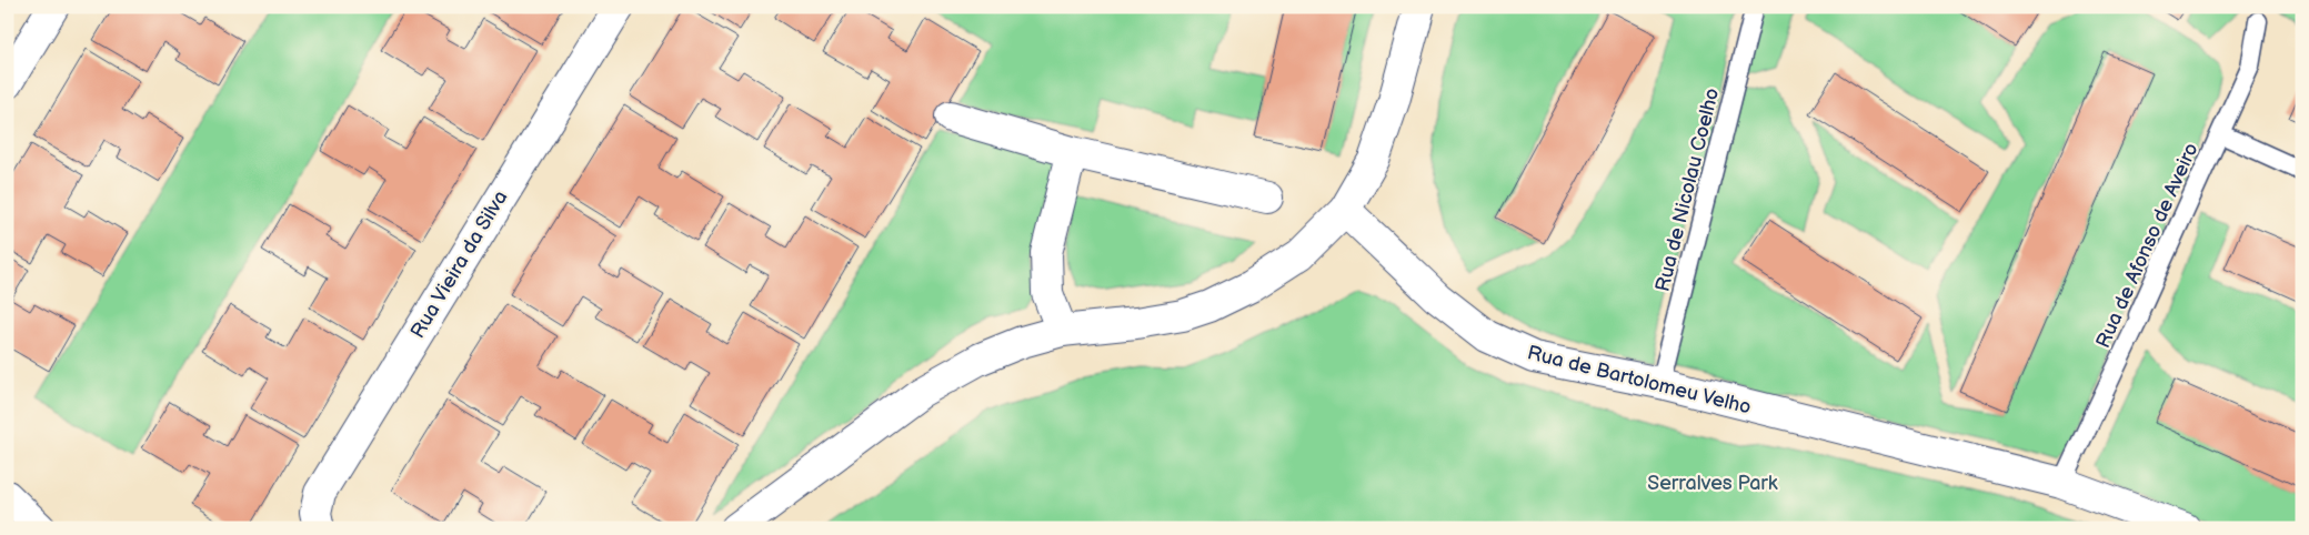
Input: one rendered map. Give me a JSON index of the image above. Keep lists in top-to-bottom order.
{
  "streets": {
    "street": ["Rua Vieira da Silva", "Rua de Bartolomeu Velho"],
    "lane": ["Rua de Nicolau Coelho", "Rua de Afonso de Aveiro"]
  },
  "crossings": [
    ["Rua de Nicolau Coelho", "Rua de Bartolomeu Velho"],
    ["Rua de Afonso de Aveiro", "Rua de Bartolomeu Velho"]
  ],
  "parks": ["Serralves Park"]
}
